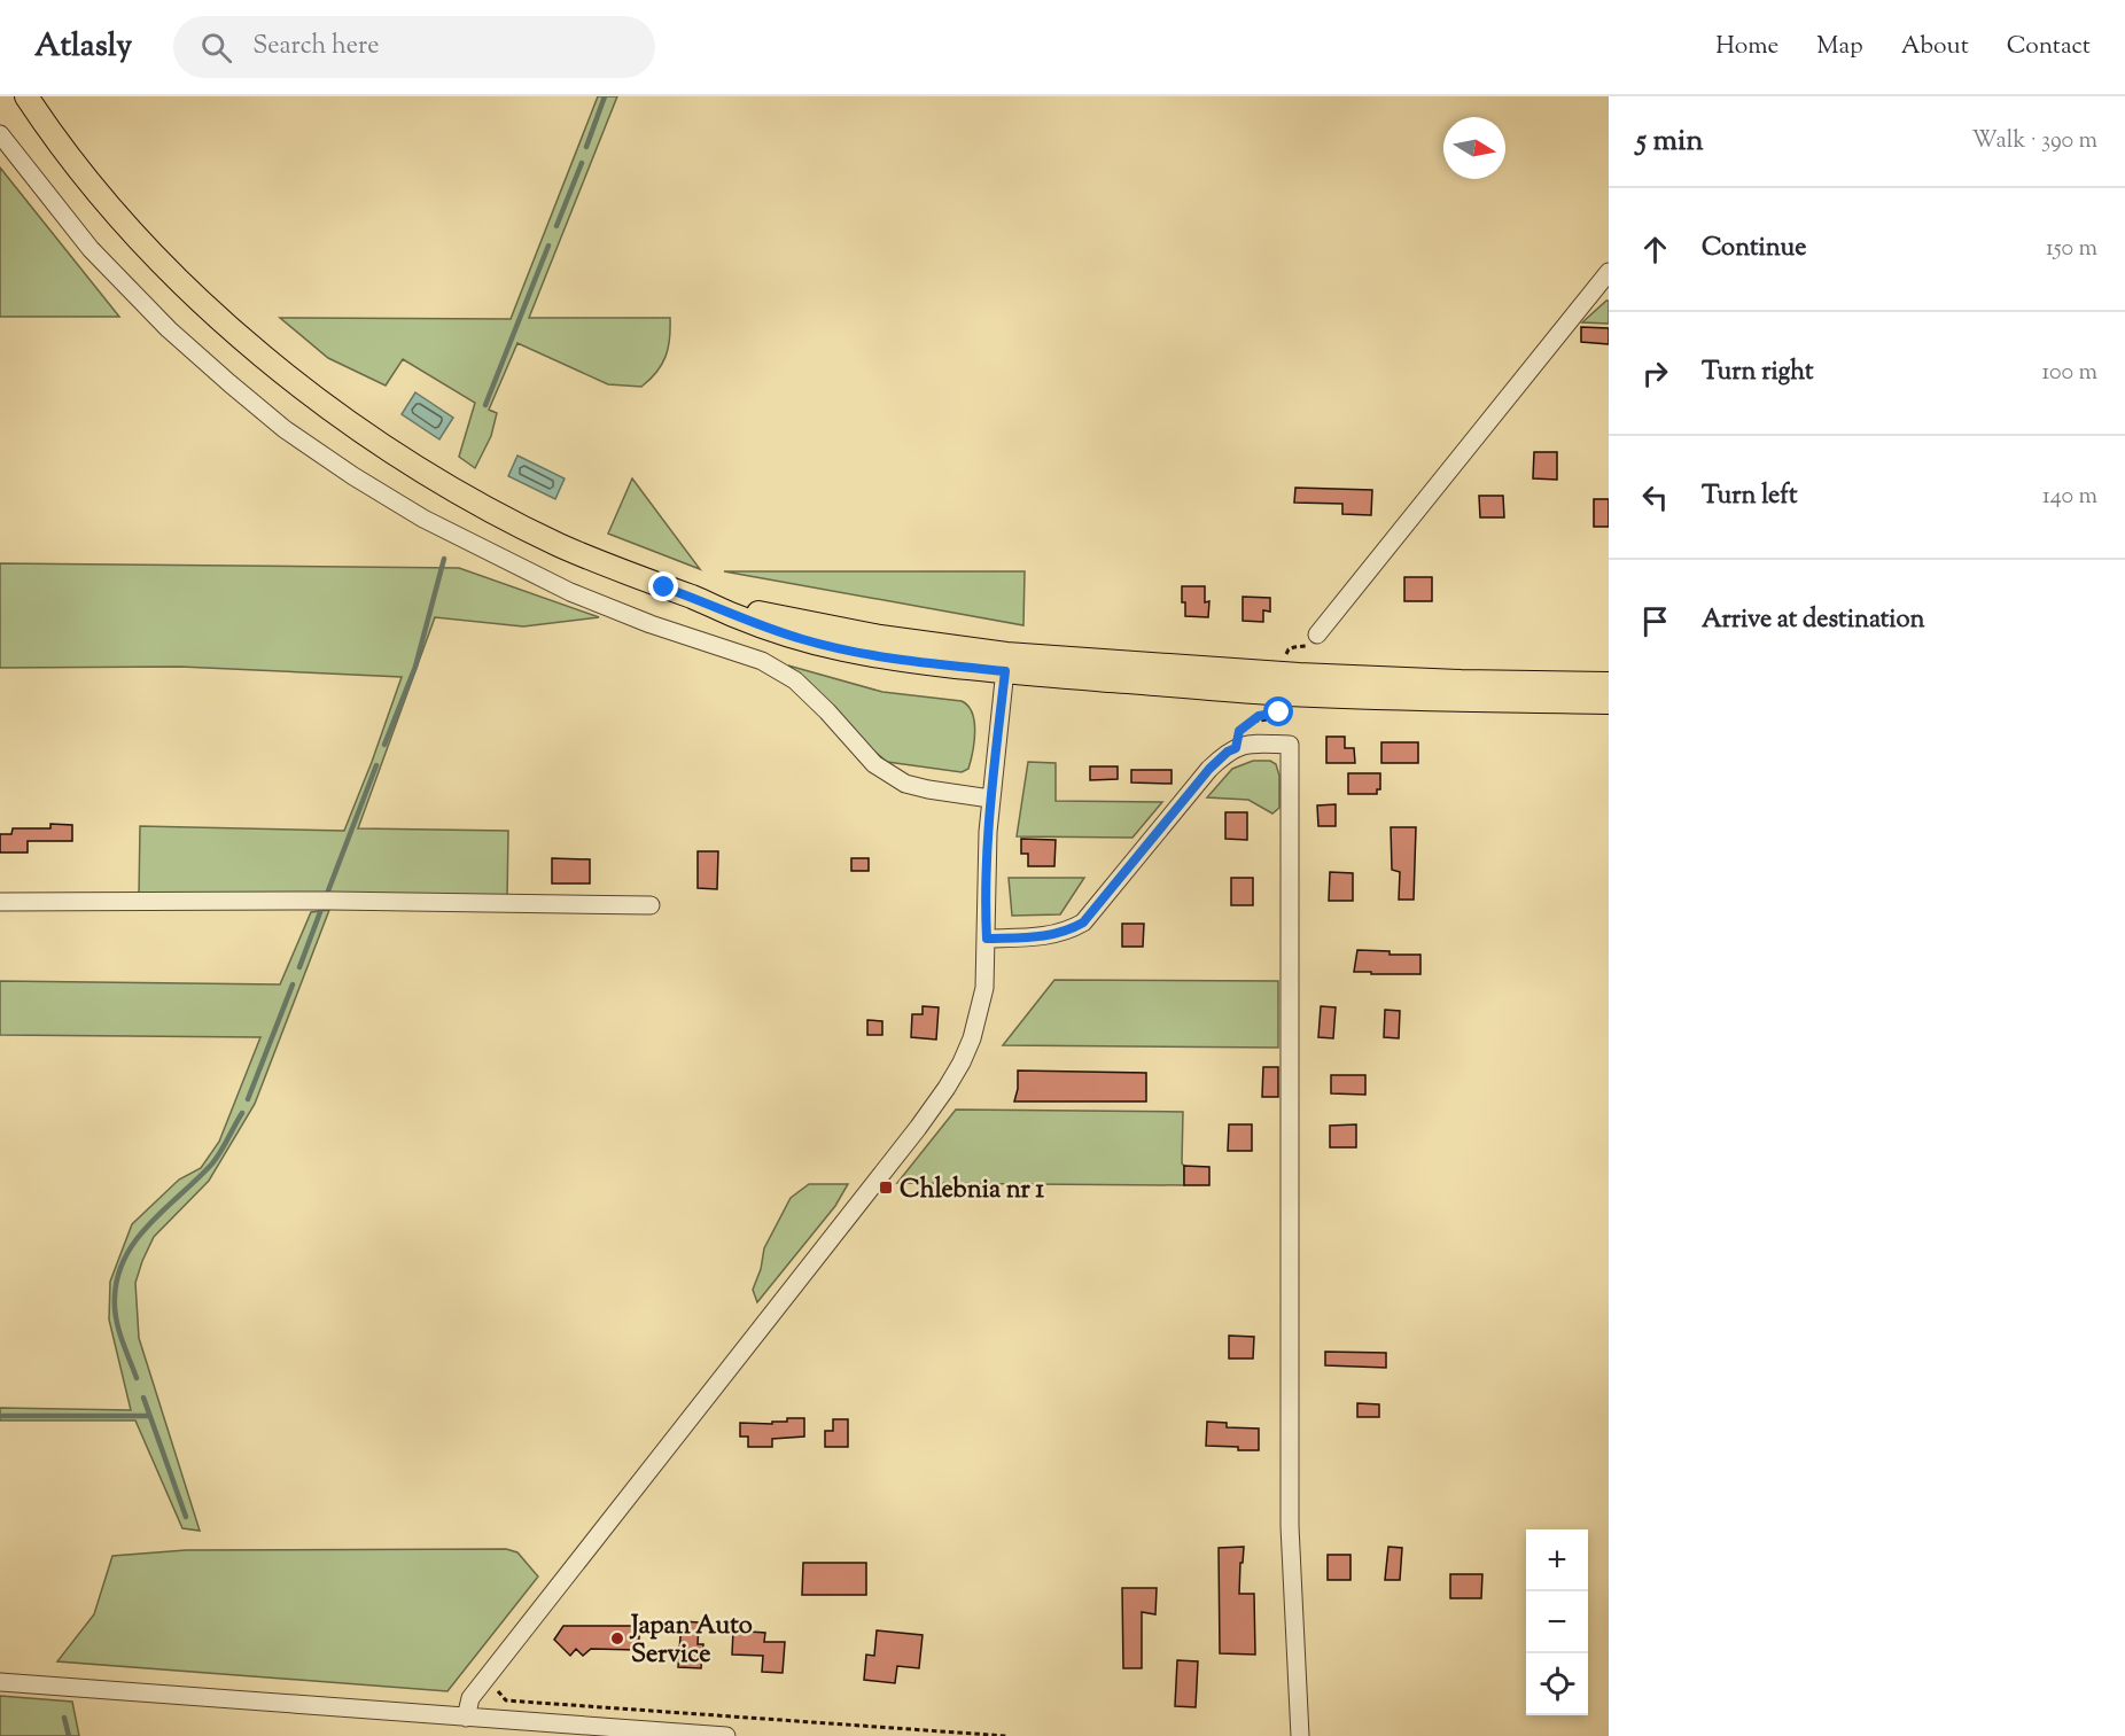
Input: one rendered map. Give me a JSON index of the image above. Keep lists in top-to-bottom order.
{
  "places": {
    "transit": ["Chlebnia nr 1"],
    "other": ["Japan Auto Service"]
  },
  "north": "right",
  "page": {
    "header": "Atlasly",
    "search": "Search here",
    "nav": [
      "Home",
      "Map",
      "About",
      "Contact"
    ],
    "heading": ["5 min", "Walk · 390 m"],
    "list": [
      ["Continue", "150 m"],
      ["Turn right", "100 m"],
      ["Turn left", "140 m"],
      "Arrive at destination"
    ],
    "map_buttons": ["+", "−"]
  }
}
